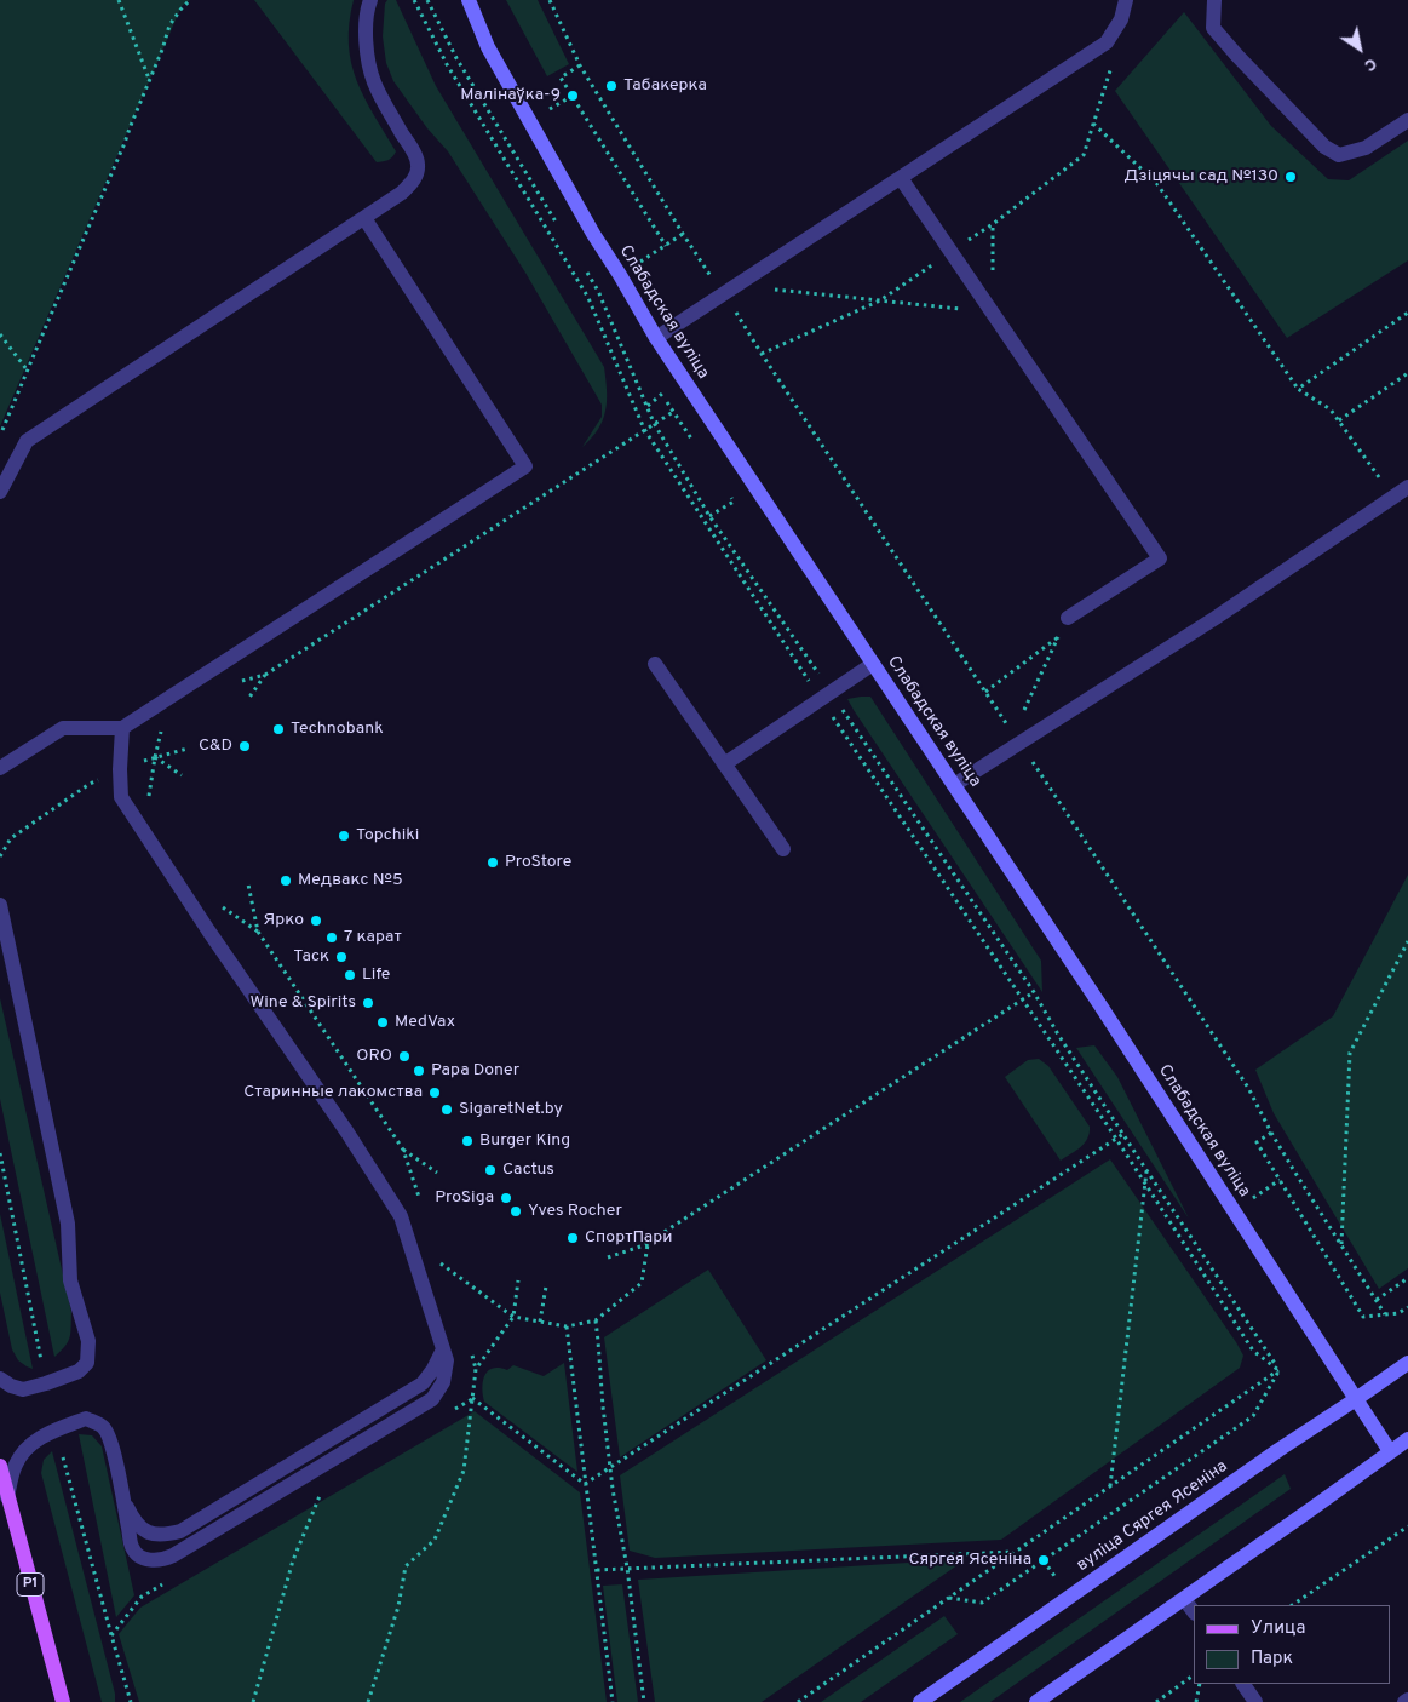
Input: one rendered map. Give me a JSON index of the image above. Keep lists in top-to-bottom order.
{
  "streets": {
    "main road": ["Слабадская вуліца", "вуліца Сяргея Ясеніна", "Р1"]
  },
  "crossings": [
    ["Слабадская вуліца", "вуліца Сяргея Ясеніна"]
  ],
  "places": [
    "Табакерка",
    "Малінаўка-9",
    "Дзіцячы сад №130",
    "Technobank",
    "C&D",
    "Topchiki",
    "ProStore",
    "Медвакс №5",
    "Ярко",
    "7 карат",
    "Таск",
    "Life",
    "Wine & Spirits",
    "MedVax",
    "ORO",
    "Papa Doner",
    "Старинные лакомства",
    "SigaretNet.by",
    "Burger King",
    "Cactus",
    "ProSiga",
    "Yves Rocher",
    "СпортПари",
    "Сяргея Ясеніна"
  ],
  "legend": ["Улица", "Парк"],
  "north": "bottom right"
}
